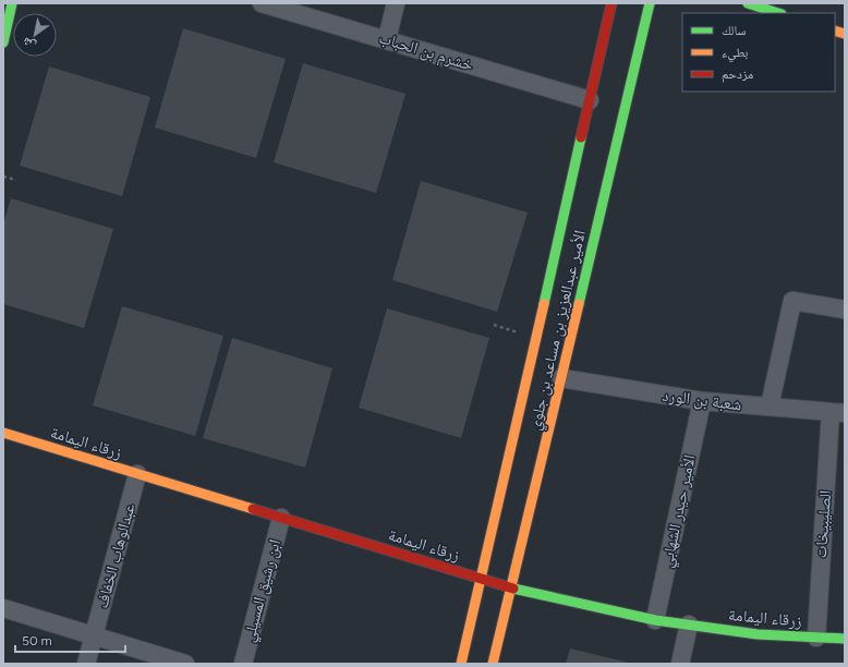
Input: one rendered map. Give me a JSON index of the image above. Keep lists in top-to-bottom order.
{
  "streets": {
    "main road": ["الأمير عبدالعزيز بن مساعد بن جلوي", "زرقاء اليمامة"],
    "street": [
      "خشرم بن الحباب",
      "شعبة بن الورد",
      "الأمير حيدر الشهابي",
      "الصليبيخات",
      "عبدالوهاب الخفاف",
      "ابن رشيق المسيلي"
    ]
  },
  "crossings": [
    ["خشرم بن الحباب", "الأمير عبدالعزيز بن مساعد بن جلوي"],
    ["الأمير عبدالعزيز بن مساعد بن جلوي", "شعبة بن الورد"],
    ["الأمير عبدالعزيز بن مساعد بن جلوي", "زرقاء اليمامة"],
    ["شعبة بن الورد", "الأمير حيدر الشهابي"],
    ["شعبة بن الورد", "الصليبيخات"],
    ["زرقاء اليمامة", "الأمير حيدر الشهابي"],
    ["زرقاء اليمامة", "الصليبيخات"],
    ["زرقاء اليمامة", "عبدالوهاب الخفاف"],
    ["زرقاء اليمامة", "ابن رشيق المسيلي"]
  ],
  "legend": ["سالك", "بطيء", "مزدحم"],
  "scale_bar": "50 m",
  "north": "bottom left"
}
